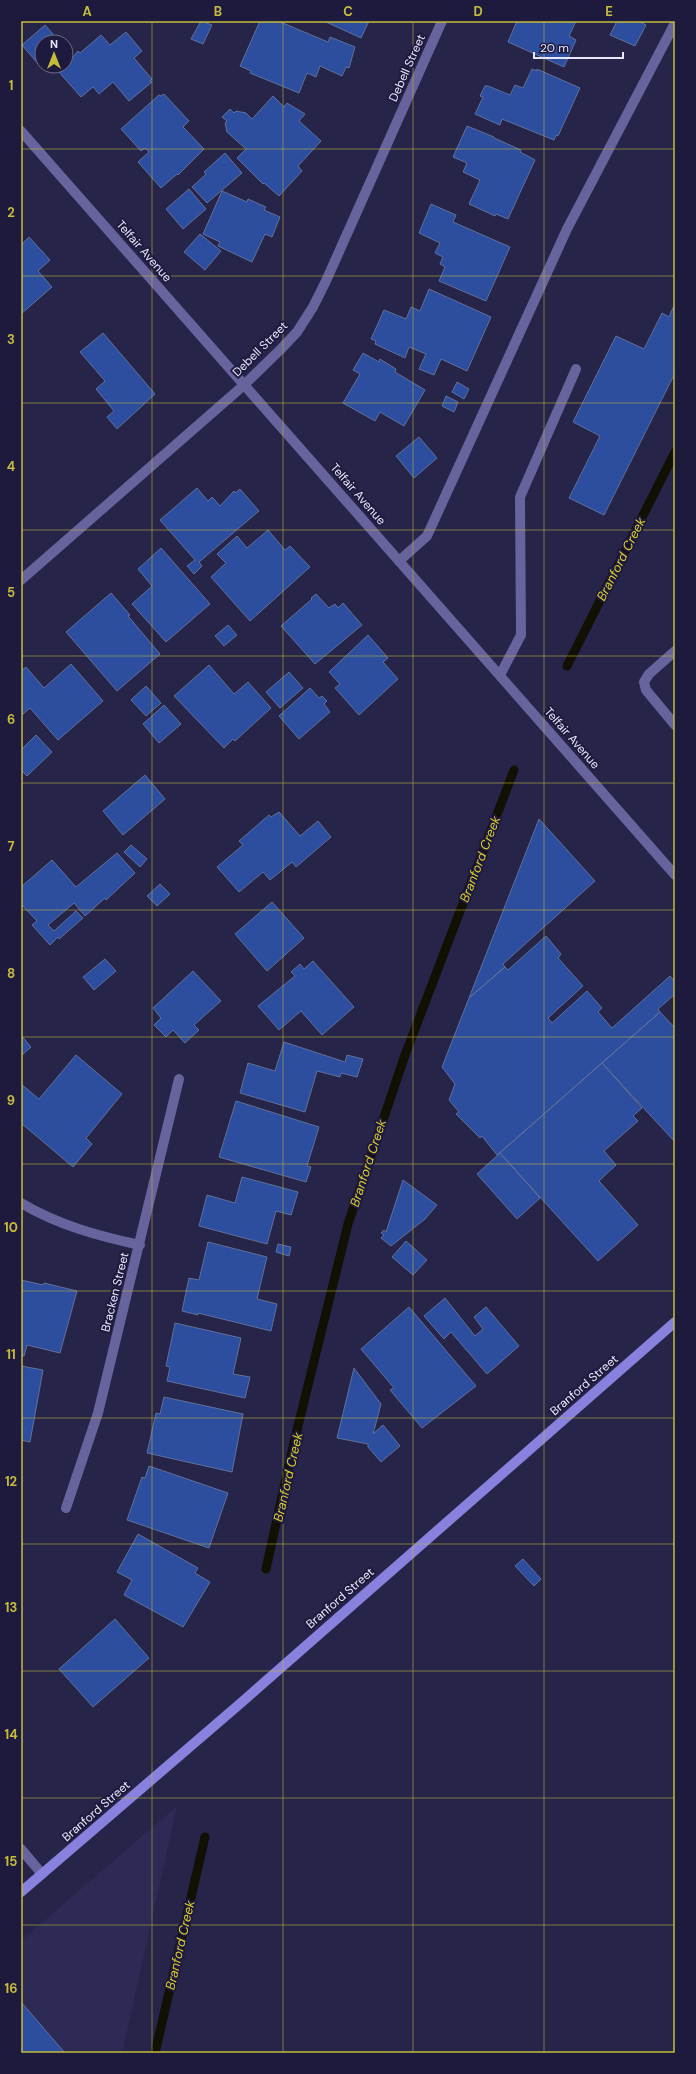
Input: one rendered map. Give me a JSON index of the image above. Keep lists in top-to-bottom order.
{
  "streets": {
    "main road": ["Branford Street"],
    "street": ["Debell Street", "Telfair Avenue", "Bracken Street"]
  },
  "crossings": [
    ["Debell Street", "Telfair Avenue"]
  ],
  "water": ["Branford Creek"],
  "scale_bar": "20 m",
  "north": "top",
  "grid": {
    "columns": [
      "A",
      "B",
      "C",
      "D",
      "E"
    ],
    "rows": [
      "1",
      "2",
      "3",
      "4",
      "5",
      "6",
      "7",
      "8",
      "9",
      "10",
      "11",
      "12",
      "13",
      "14",
      "15",
      "16"
    ]
  }
}
